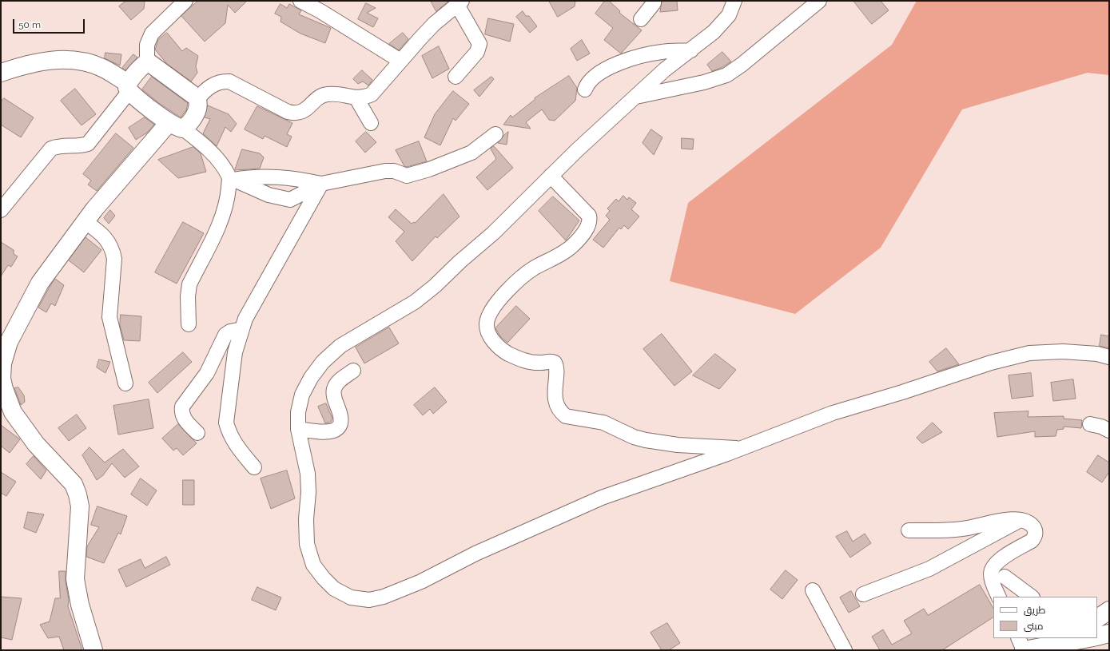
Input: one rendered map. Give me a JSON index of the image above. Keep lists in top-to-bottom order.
{
  "legend": ["طريق", "مبنى"],
  "scale_bar": "50 m"
}
